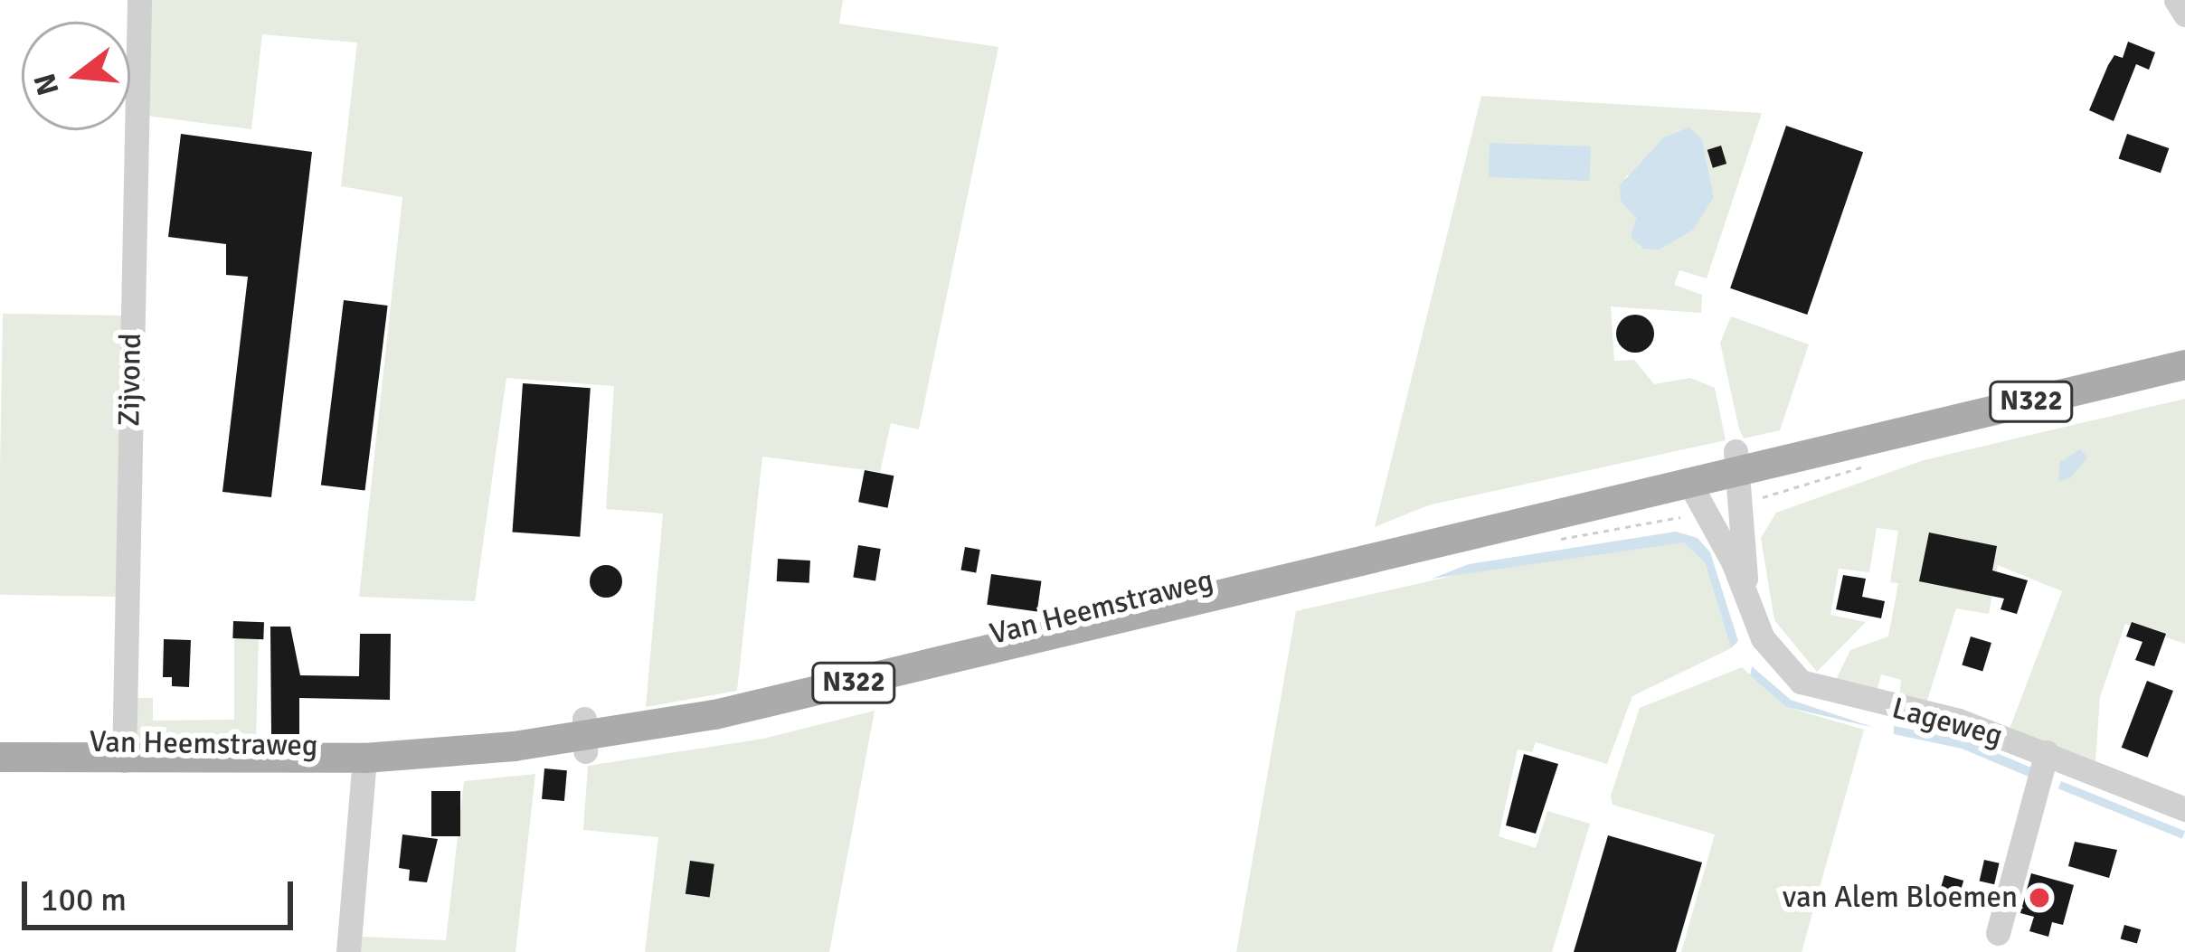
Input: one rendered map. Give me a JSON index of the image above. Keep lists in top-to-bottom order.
{
  "streets": {
    "main road": ["N322", "Van Heemstraweg"],
    "street": ["Zijvond", "Lageweg"]
  },
  "crossings": [
    ["Zijvond", "Van Heemstraweg"],
    ["Van Heemstraweg", "Lageweg"]
  ],
  "places": ["van Alem Bloemen"],
  "scale_bar": "100 m",
  "north": "left"
}
